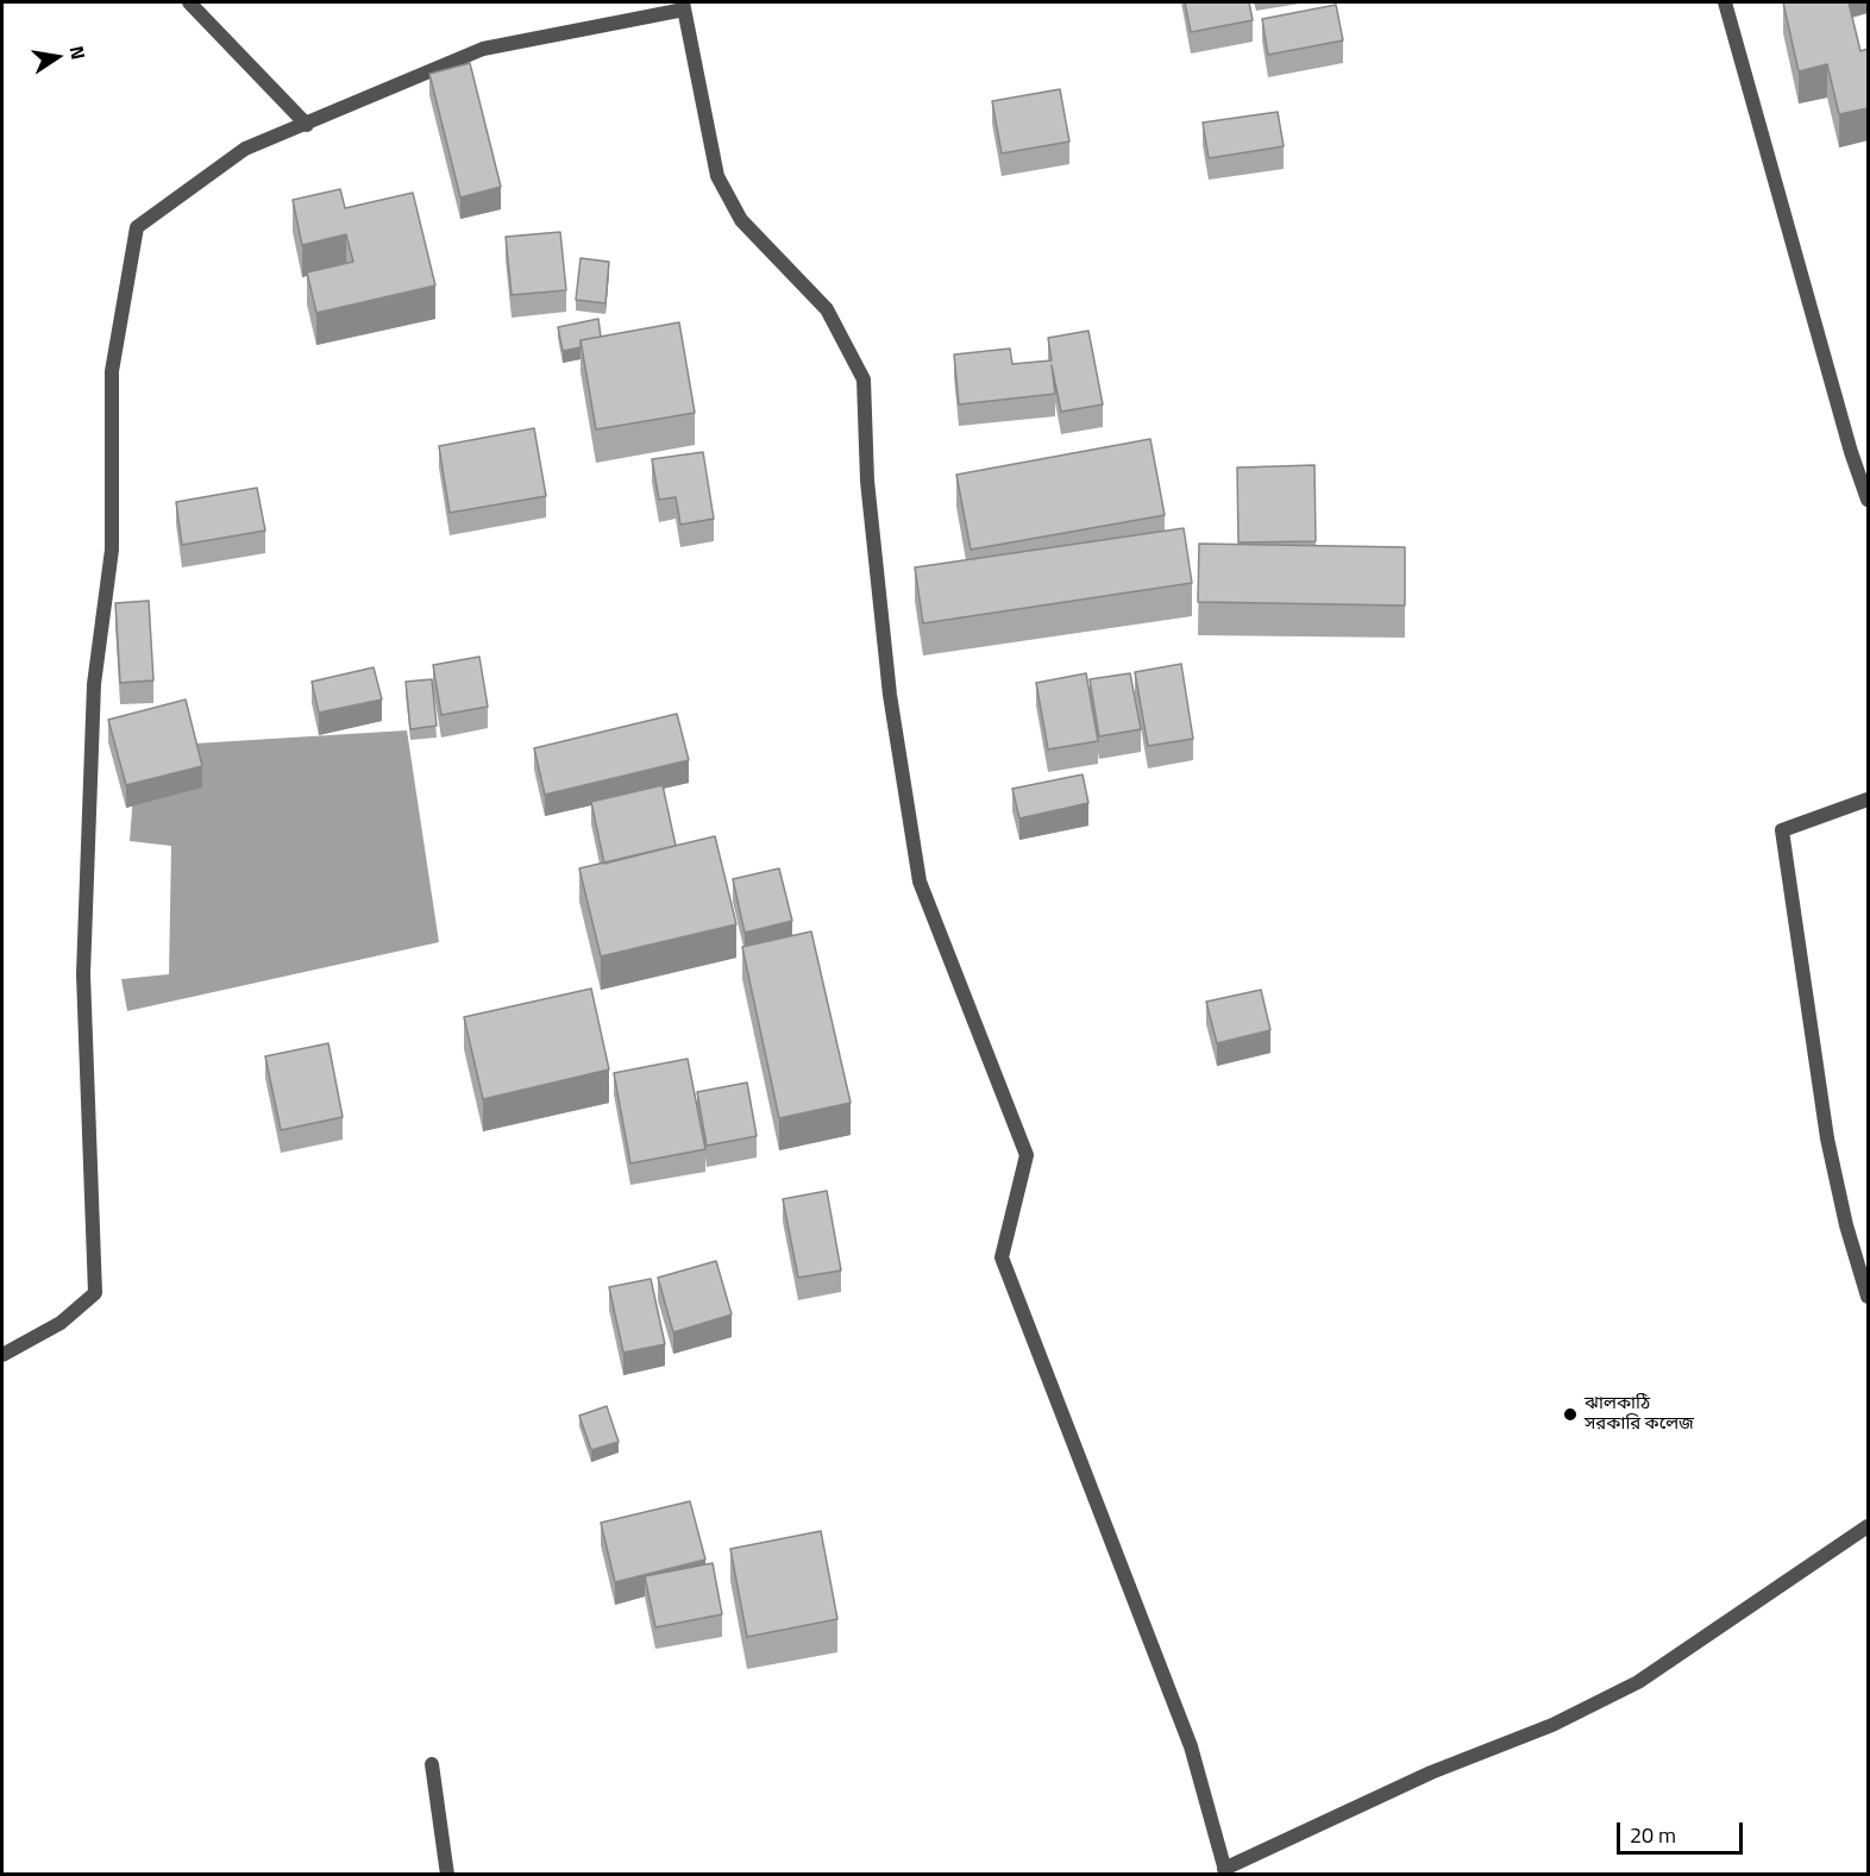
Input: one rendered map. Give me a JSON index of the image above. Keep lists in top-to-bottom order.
{
  "places": ["ঝালকাঠি সরকারি কলেজ"],
  "scale_bar": "20 m",
  "north": "right"
}
